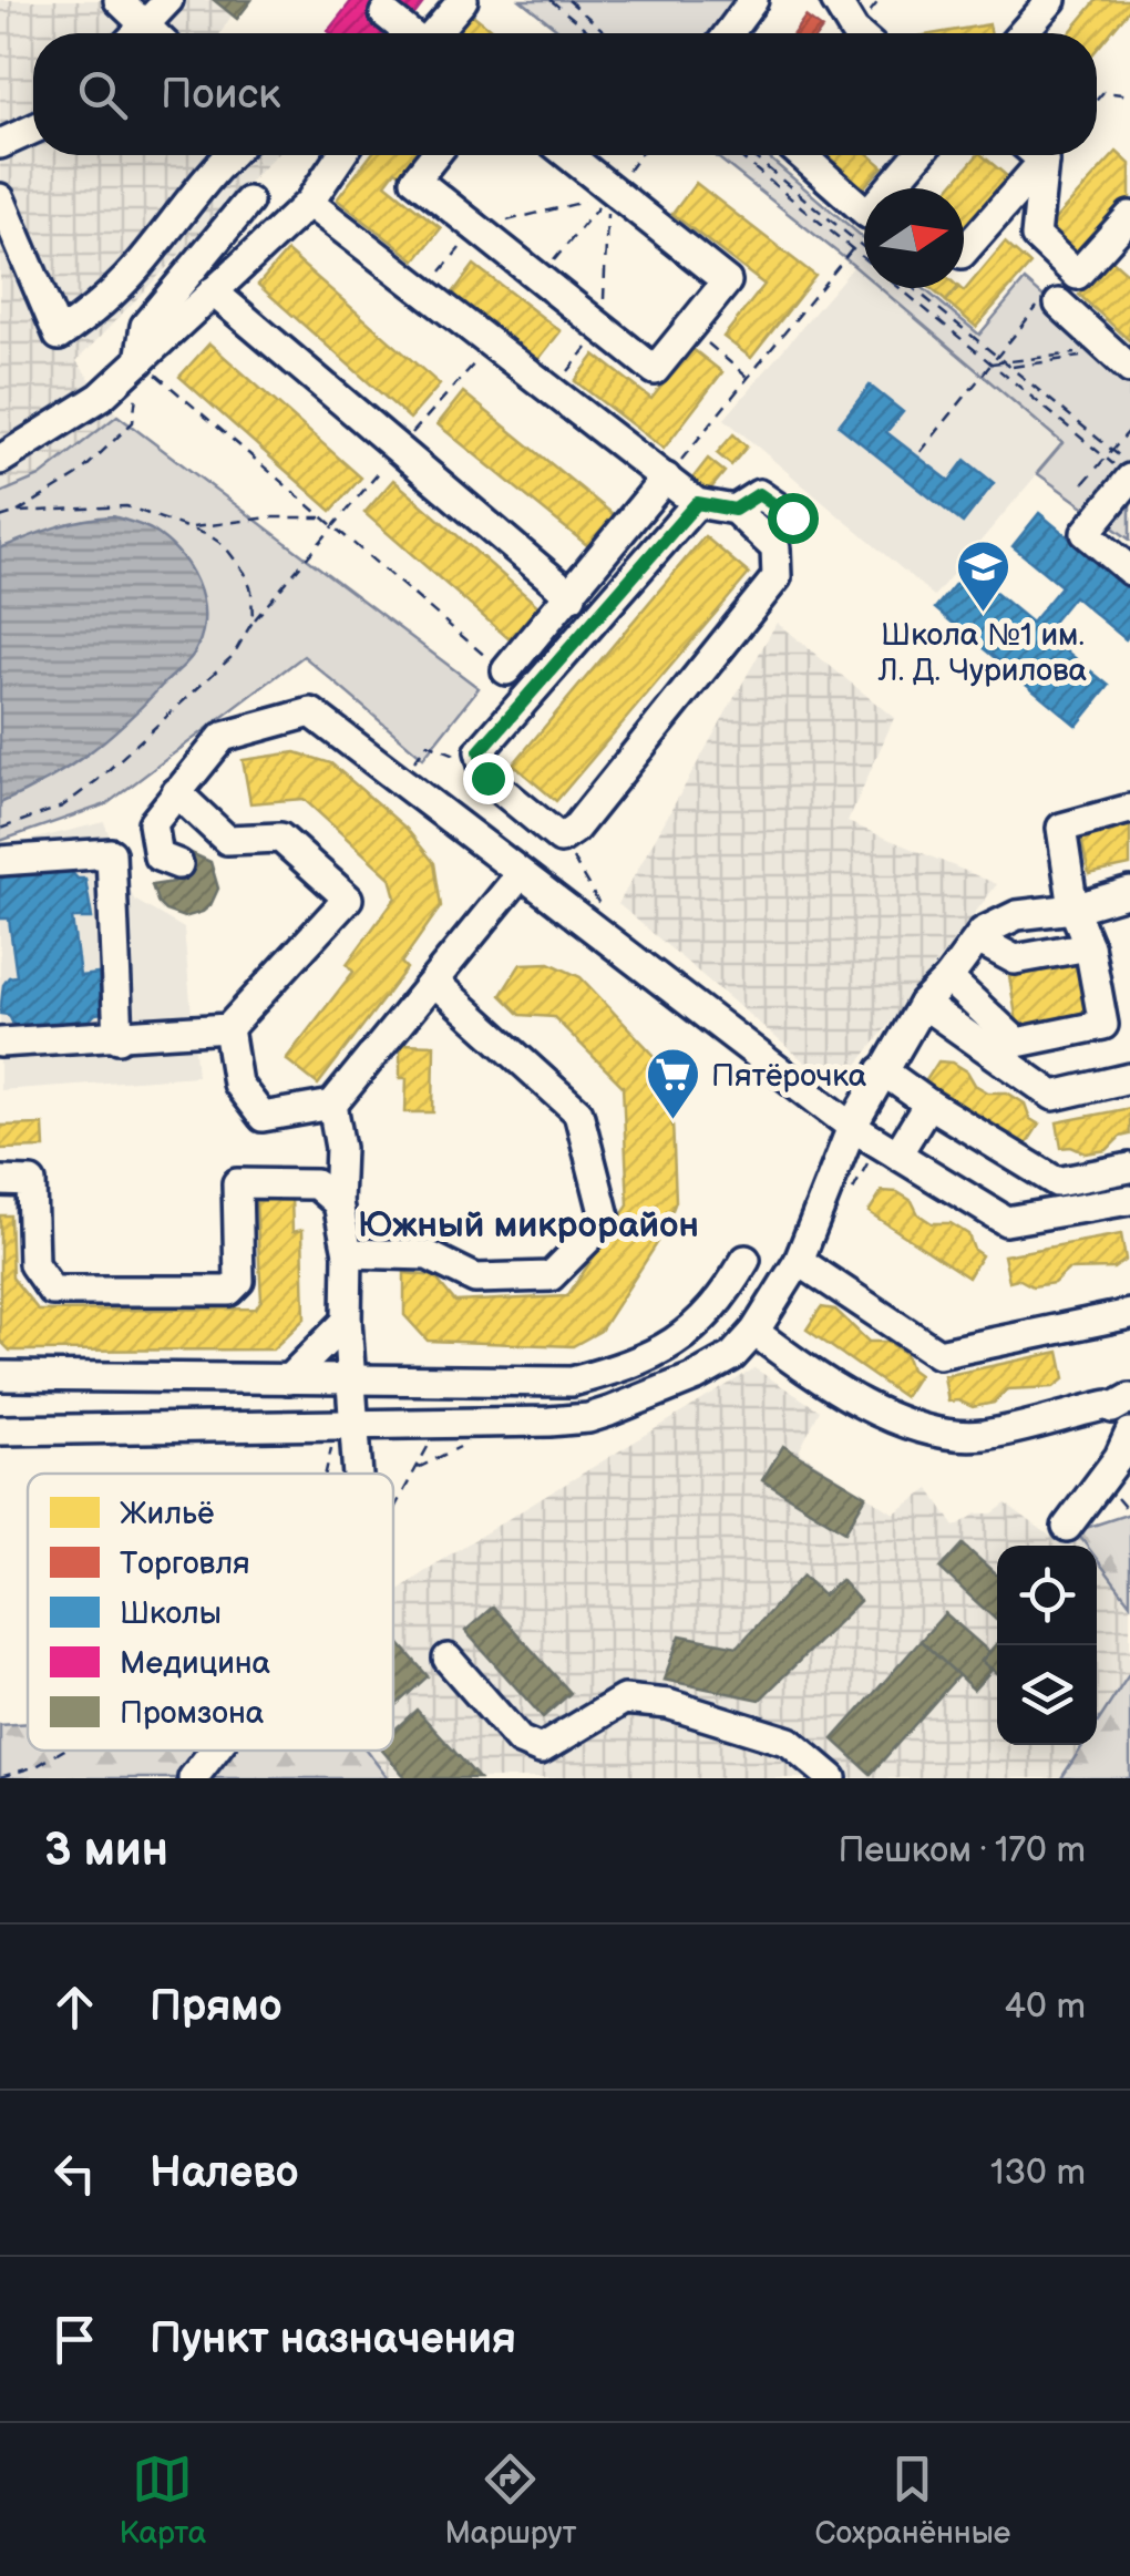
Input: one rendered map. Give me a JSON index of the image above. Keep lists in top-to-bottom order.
{
  "districts": ["Южный микрорайон"],
  "places": {
    "school or university": ["Школа №1 им. Л. Д. Чурилова"],
    "supermarket": ["Пятёрочка"]
  },
  "legend": [
    "Жильё",
    "Торговля",
    "Школы",
    "Медицина",
    "Промзона"
  ],
  "north": "right",
  "page": {
    "search": "Поиск",
    "heading": ["3 мин", "Пешком · 170 m"],
    "list": [
      ["Прямо", "40 m"],
      ["Налево", "130 m"],
      "Пункт назначения"
    ],
    "nav": ["Карта", "Маршрут", "Сохранённые"]
  }
}
